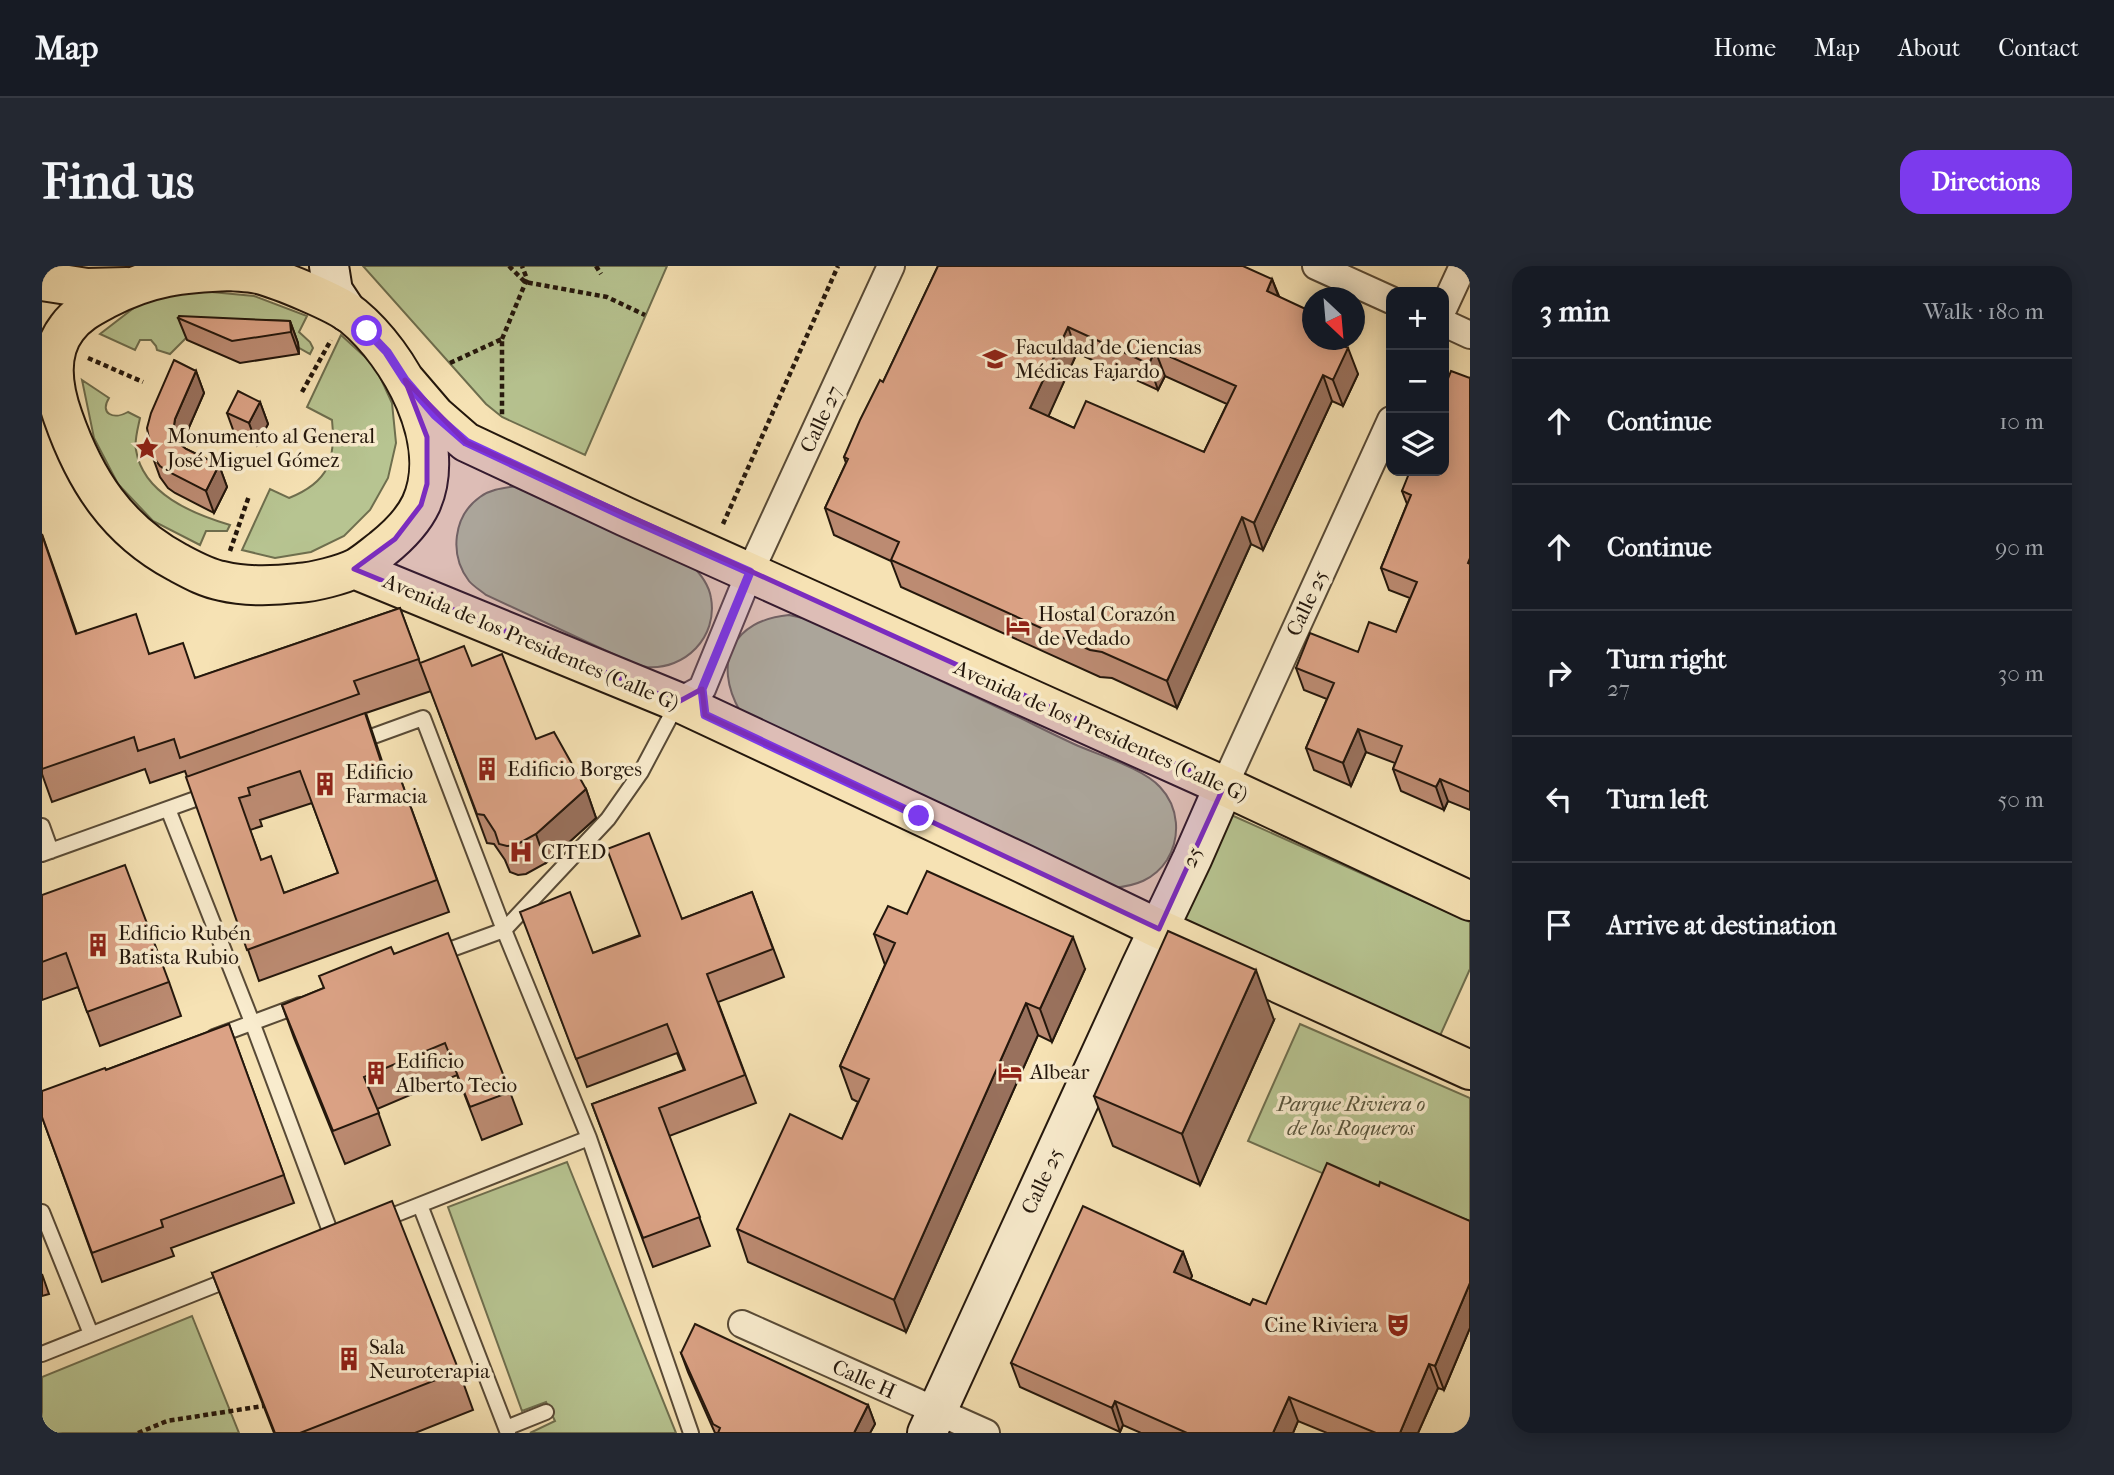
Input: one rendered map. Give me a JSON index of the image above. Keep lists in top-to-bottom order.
{
  "streets": {
    "main road": ["Avenida de los Presidentes (Calle G)"],
    "street": [
      "Calle 27",
      "Calle 25",
      "25",
      "Calle H"
    ]
  },
  "crossings": [
    ["Calle 27", "Avenida de los Presidentes (Calle G)"],
    ["Calle 25", "Avenida de los Presidentes (Calle G)"],
    ["Calle 25", "25"],
    ["Calle 25", "Calle H"],
    ["Avenida de los Presidentes (Calle G)", "25"]
  ],
  "parks": ["Parque Riviera o de los Roqueros"],
  "places": {
    "school or university": ["Faculdad de Ciencias Médicas Fajardo"],
    "place": ["Monumento al General José Miguel Gómez"],
    "hotel": ["Hostal Corazón de Vedado", "Albear"],
    "building": [
      "Edificio Borges",
      "Edificio Farmacia",
      "Edificio Rubén Batista Rubio",
      "Edificio Alberto Tecio",
      "Sala Neuroterapia"
    ],
    "hospital": ["CITED"],
    "theatre": ["Cine Riviera"]
  },
  "north": "bottom right",
  "page": {
    "header": "Map",
    "nav": [
      "Home",
      "Map",
      "About",
      "Contact"
    ],
    "buttons": "Directions",
    "title": "Find us",
    "heading": ["3 min", "Walk · 180 m"],
    "map_buttons": ["+", "−"],
    "list": [
      ["Continue", "10 m"],
      ["Continue", "90 m"],
      ["Turn right", "27", "30 m"],
      ["Turn left", "50 m"],
      "Arrive at destination"
    ]
  }
}
